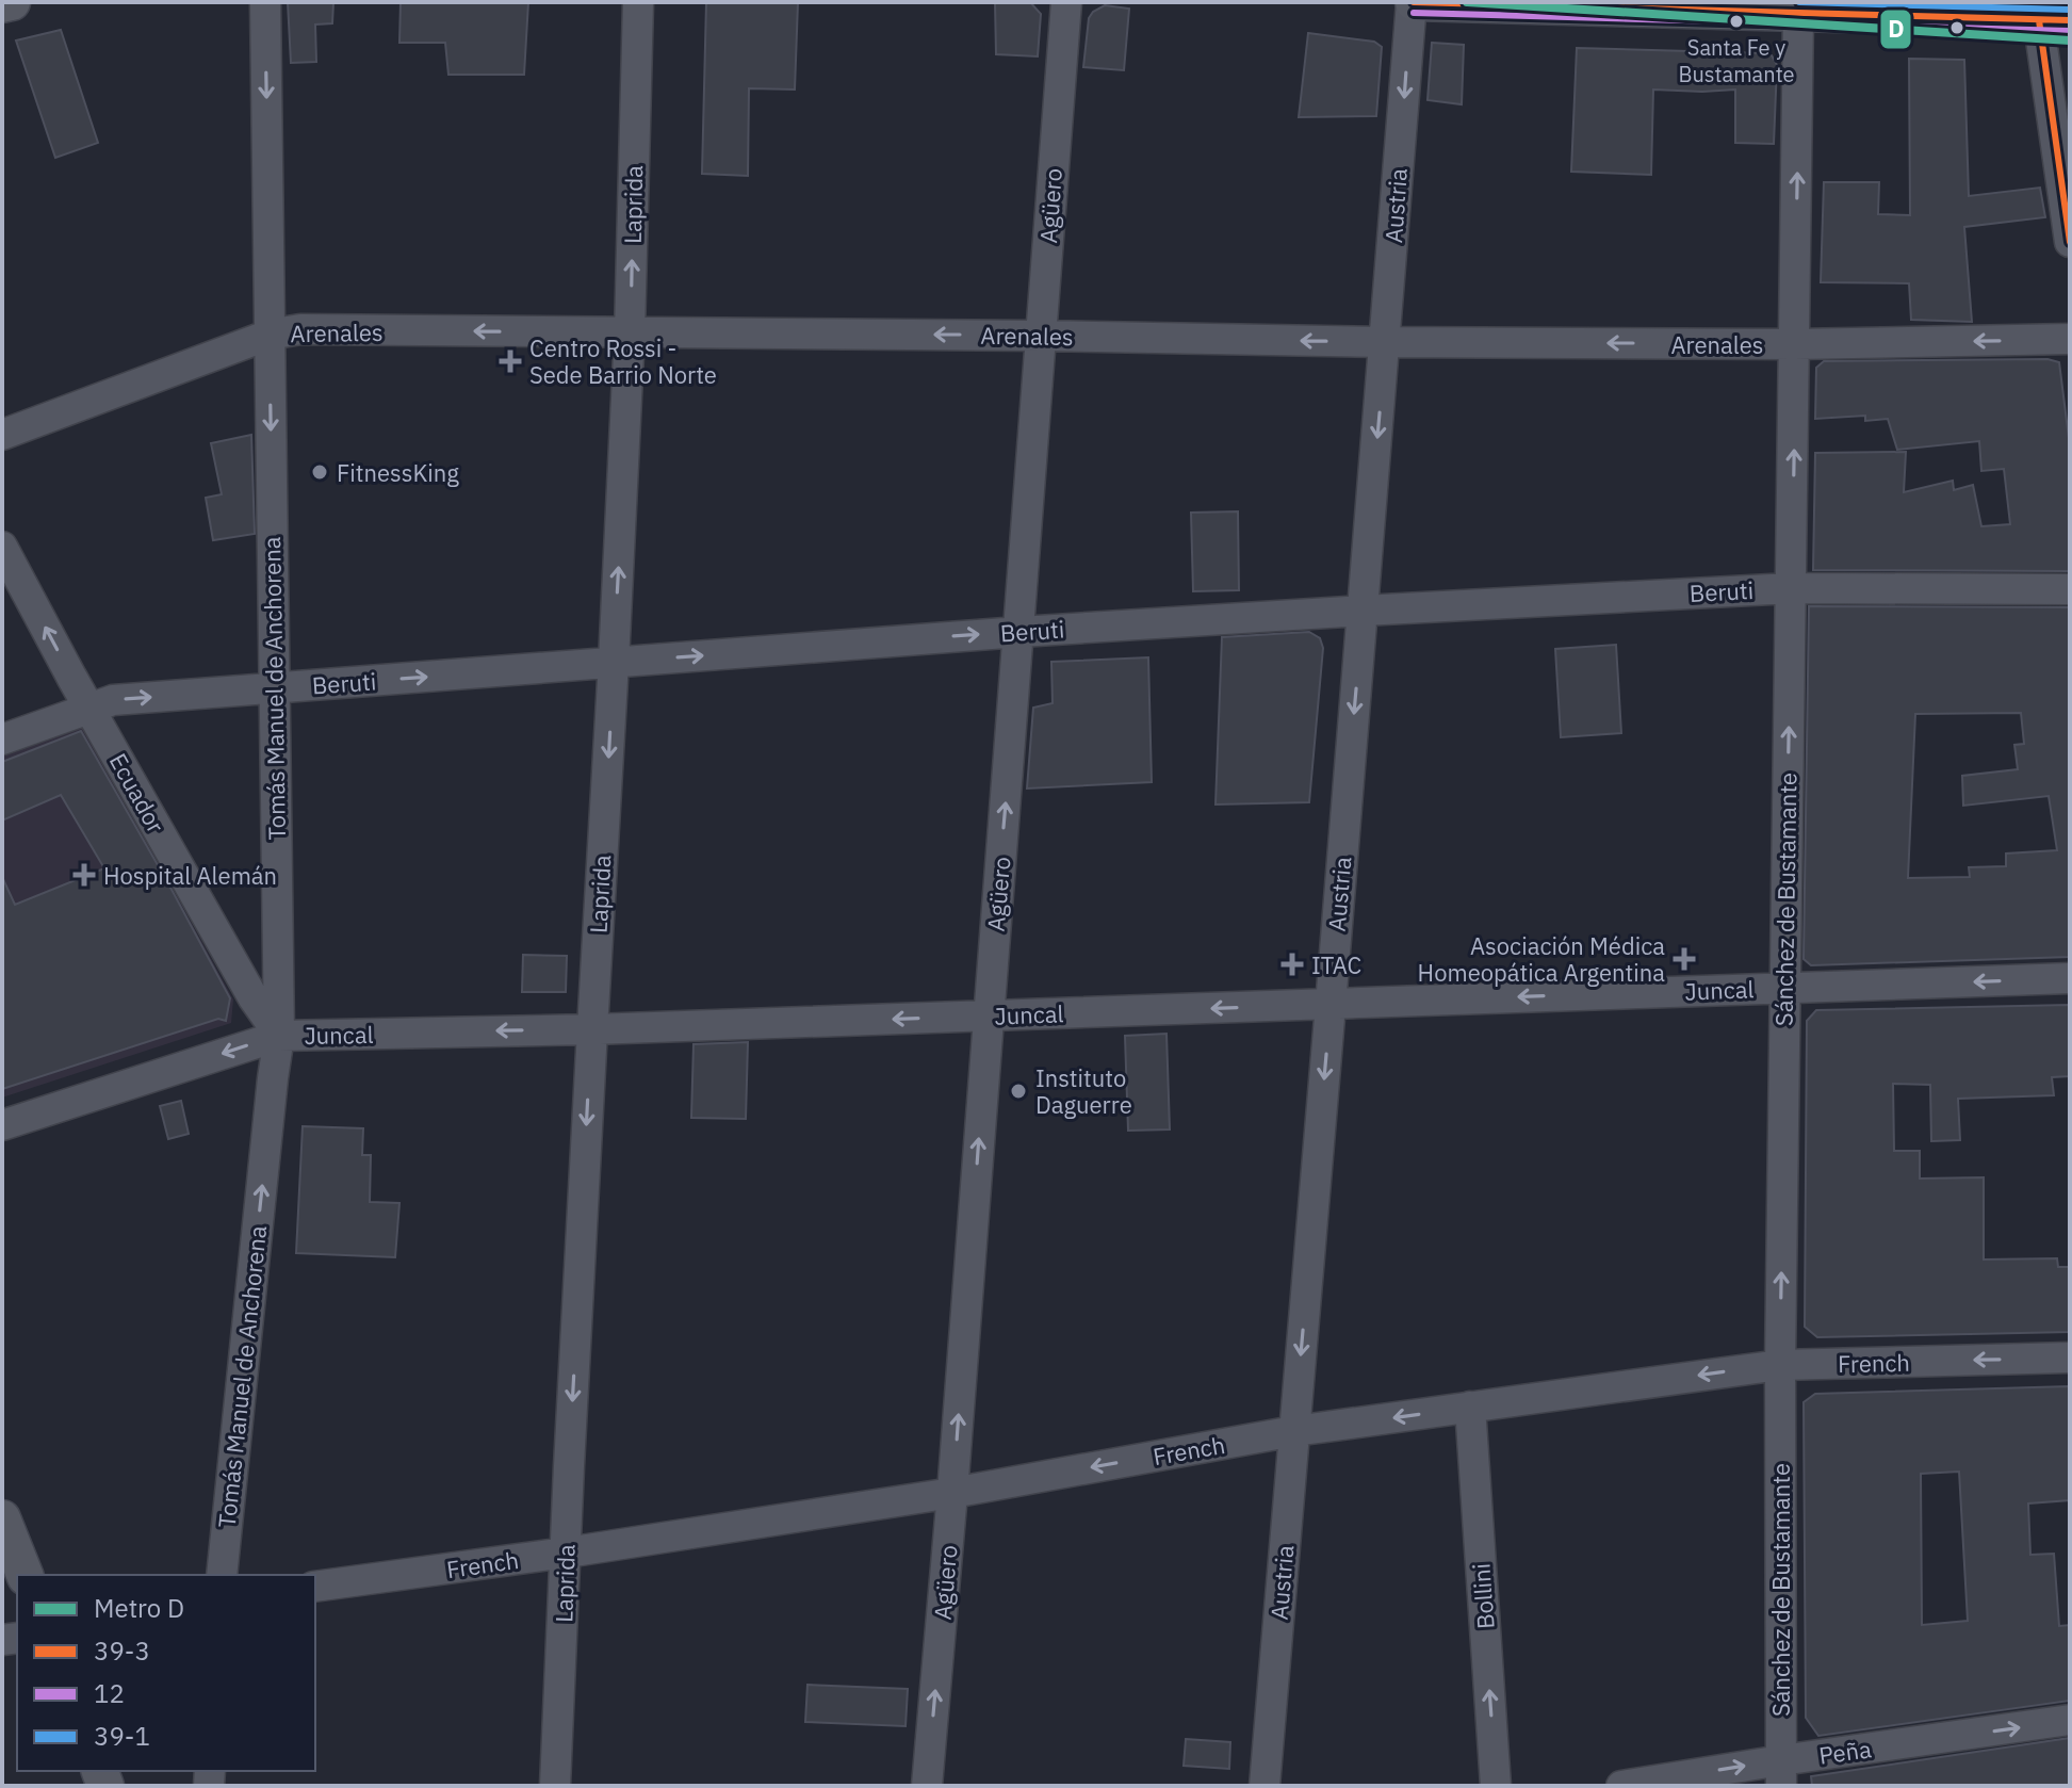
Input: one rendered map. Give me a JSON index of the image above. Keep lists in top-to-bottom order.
{
  "streets": {
    "street": [
      "Laprida",
      "Agüero",
      "Austria",
      "Arenales",
      "Beruti",
      "Tomás Manuel de Anchorena",
      "Ecuador",
      "Sánchez de Bustamante",
      "Juncal",
      "French",
      "Bollini",
      "Peña"
    ]
  },
  "crossings": [
    ["Laprida", "Arenales"],
    ["Laprida", "Beruti"],
    ["Laprida", "Juncal"],
    ["Laprida", "French"],
    ["Agüero", "Arenales"],
    ["Agüero", "Beruti"],
    ["Agüero", "Juncal"],
    ["Agüero", "French"],
    ["Austria", "Arenales"],
    ["Austria", "Beruti"],
    ["Austria", "Juncal"],
    ["Austria", "French"],
    ["Arenales", "Tomás Manuel de Anchorena"],
    ["Arenales", "Sánchez de Bustamante"],
    ["Beruti", "Tomás Manuel de Anchorena"],
    ["Beruti", "Ecuador"],
    ["Beruti", "Sánchez de Bustamante"],
    ["Tomás Manuel de Anchorena", "Ecuador"],
    ["Tomás Manuel de Anchorena", "Juncal"],
    ["Ecuador", "Juncal"],
    ["Sánchez de Bustamante", "Juncal"],
    ["Sánchez de Bustamante", "French"],
    ["Sánchez de Bustamante", "Peña"],
    ["French", "Bollini"]
  ],
  "one_way": [
    "Agüero",
    "Austria",
    "Arenales",
    "Beruti",
    "Sánchez de Bustamante",
    "Juncal",
    "French",
    "Bollini",
    "Peña"
  ],
  "places": {
    "other": ["Santa Fe y Bustamante", "FitnessKing", "Instituto Daguerre"],
    "health": [
      "Centro Rossi - Sede Barrio Norte",
      "Hospital Alemán",
      "Asociación Médica Homeopática Argentina",
      "ITAC"
    ]
  },
  "lines": [
    "metro line D",
    "transit line 39-3",
    "transit line 39-1",
    "transit line 12"
  ],
  "legend": [
    "Metro D",
    "39-3",
    "12",
    "39-1"
  ]
}
